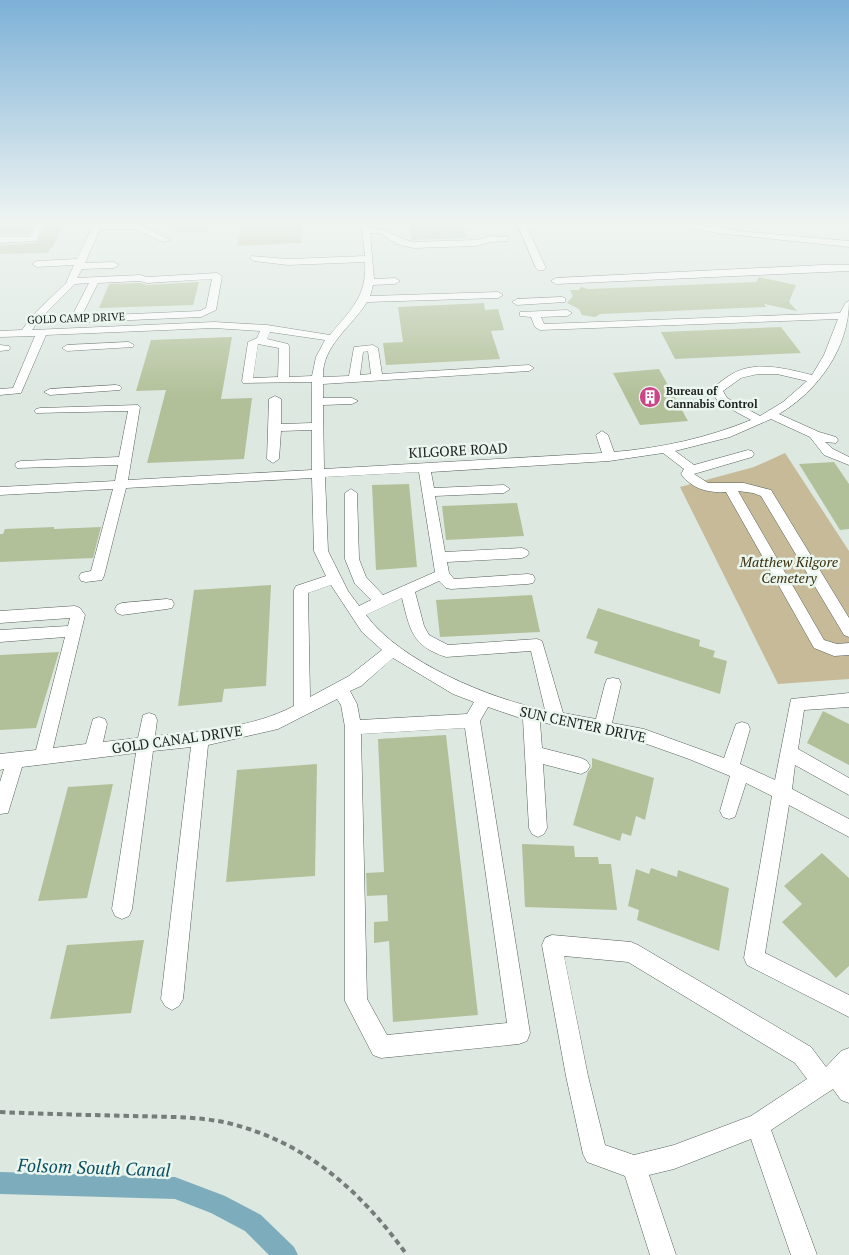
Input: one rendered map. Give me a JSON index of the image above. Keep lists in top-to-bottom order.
{
  "streets": {
    "street": [
      "GOLD CAMP DRIVE",
      "KILGORE ROAD",
      "SUN CENTER DRIVE",
      "GOLD CANAL DRIVE"
    ]
  },
  "crossings": [
    ["GOLD CAMP DRIVE", "SUN CENTER DRIVE"],
    ["KILGORE ROAD", "SUN CENTER DRIVE"],
    ["SUN CENTER DRIVE", "GOLD CANAL DRIVE"]
  ],
  "water": ["Folsom South Canal"],
  "parks": ["Matthew Kilgore Cemetery"],
  "places": {
    "building": ["Bureau of Cannabis Control"]
  }
}
